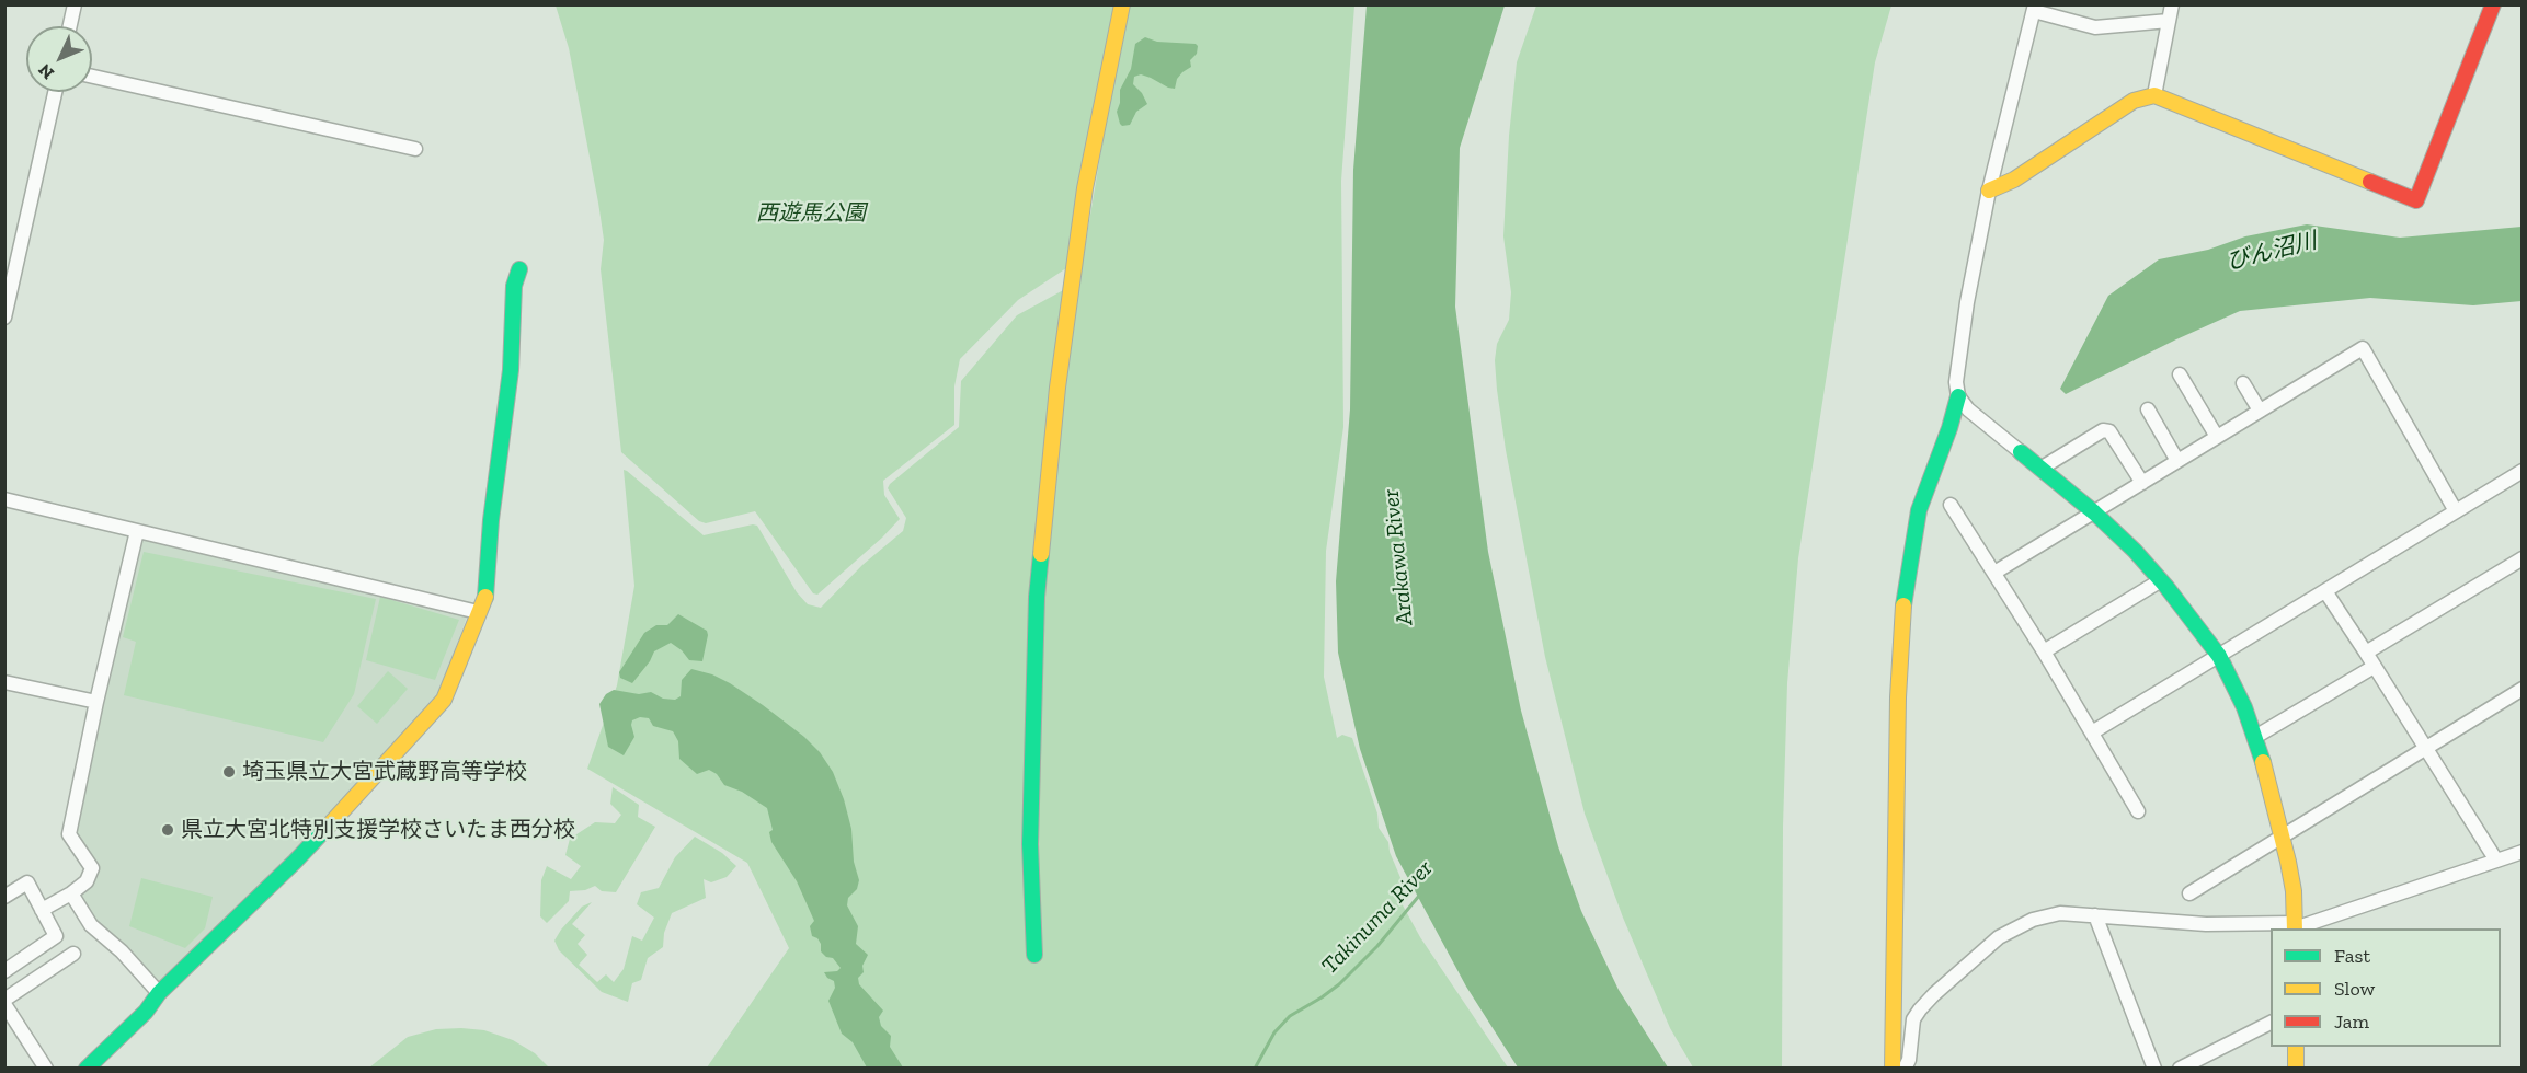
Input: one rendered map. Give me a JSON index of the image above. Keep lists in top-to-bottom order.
{
  "water": ["びん沼川", "Arakawa River", "Takinuma River"],
  "parks": ["西遊馬公園"],
  "places": ["埼玉県立大宮武蔵野高等学校", "県立大宮北特別支援学校さいたま西分校"],
  "legend": ["Fast", "Slow", "Jam"],
  "north": "bottom left"
}
